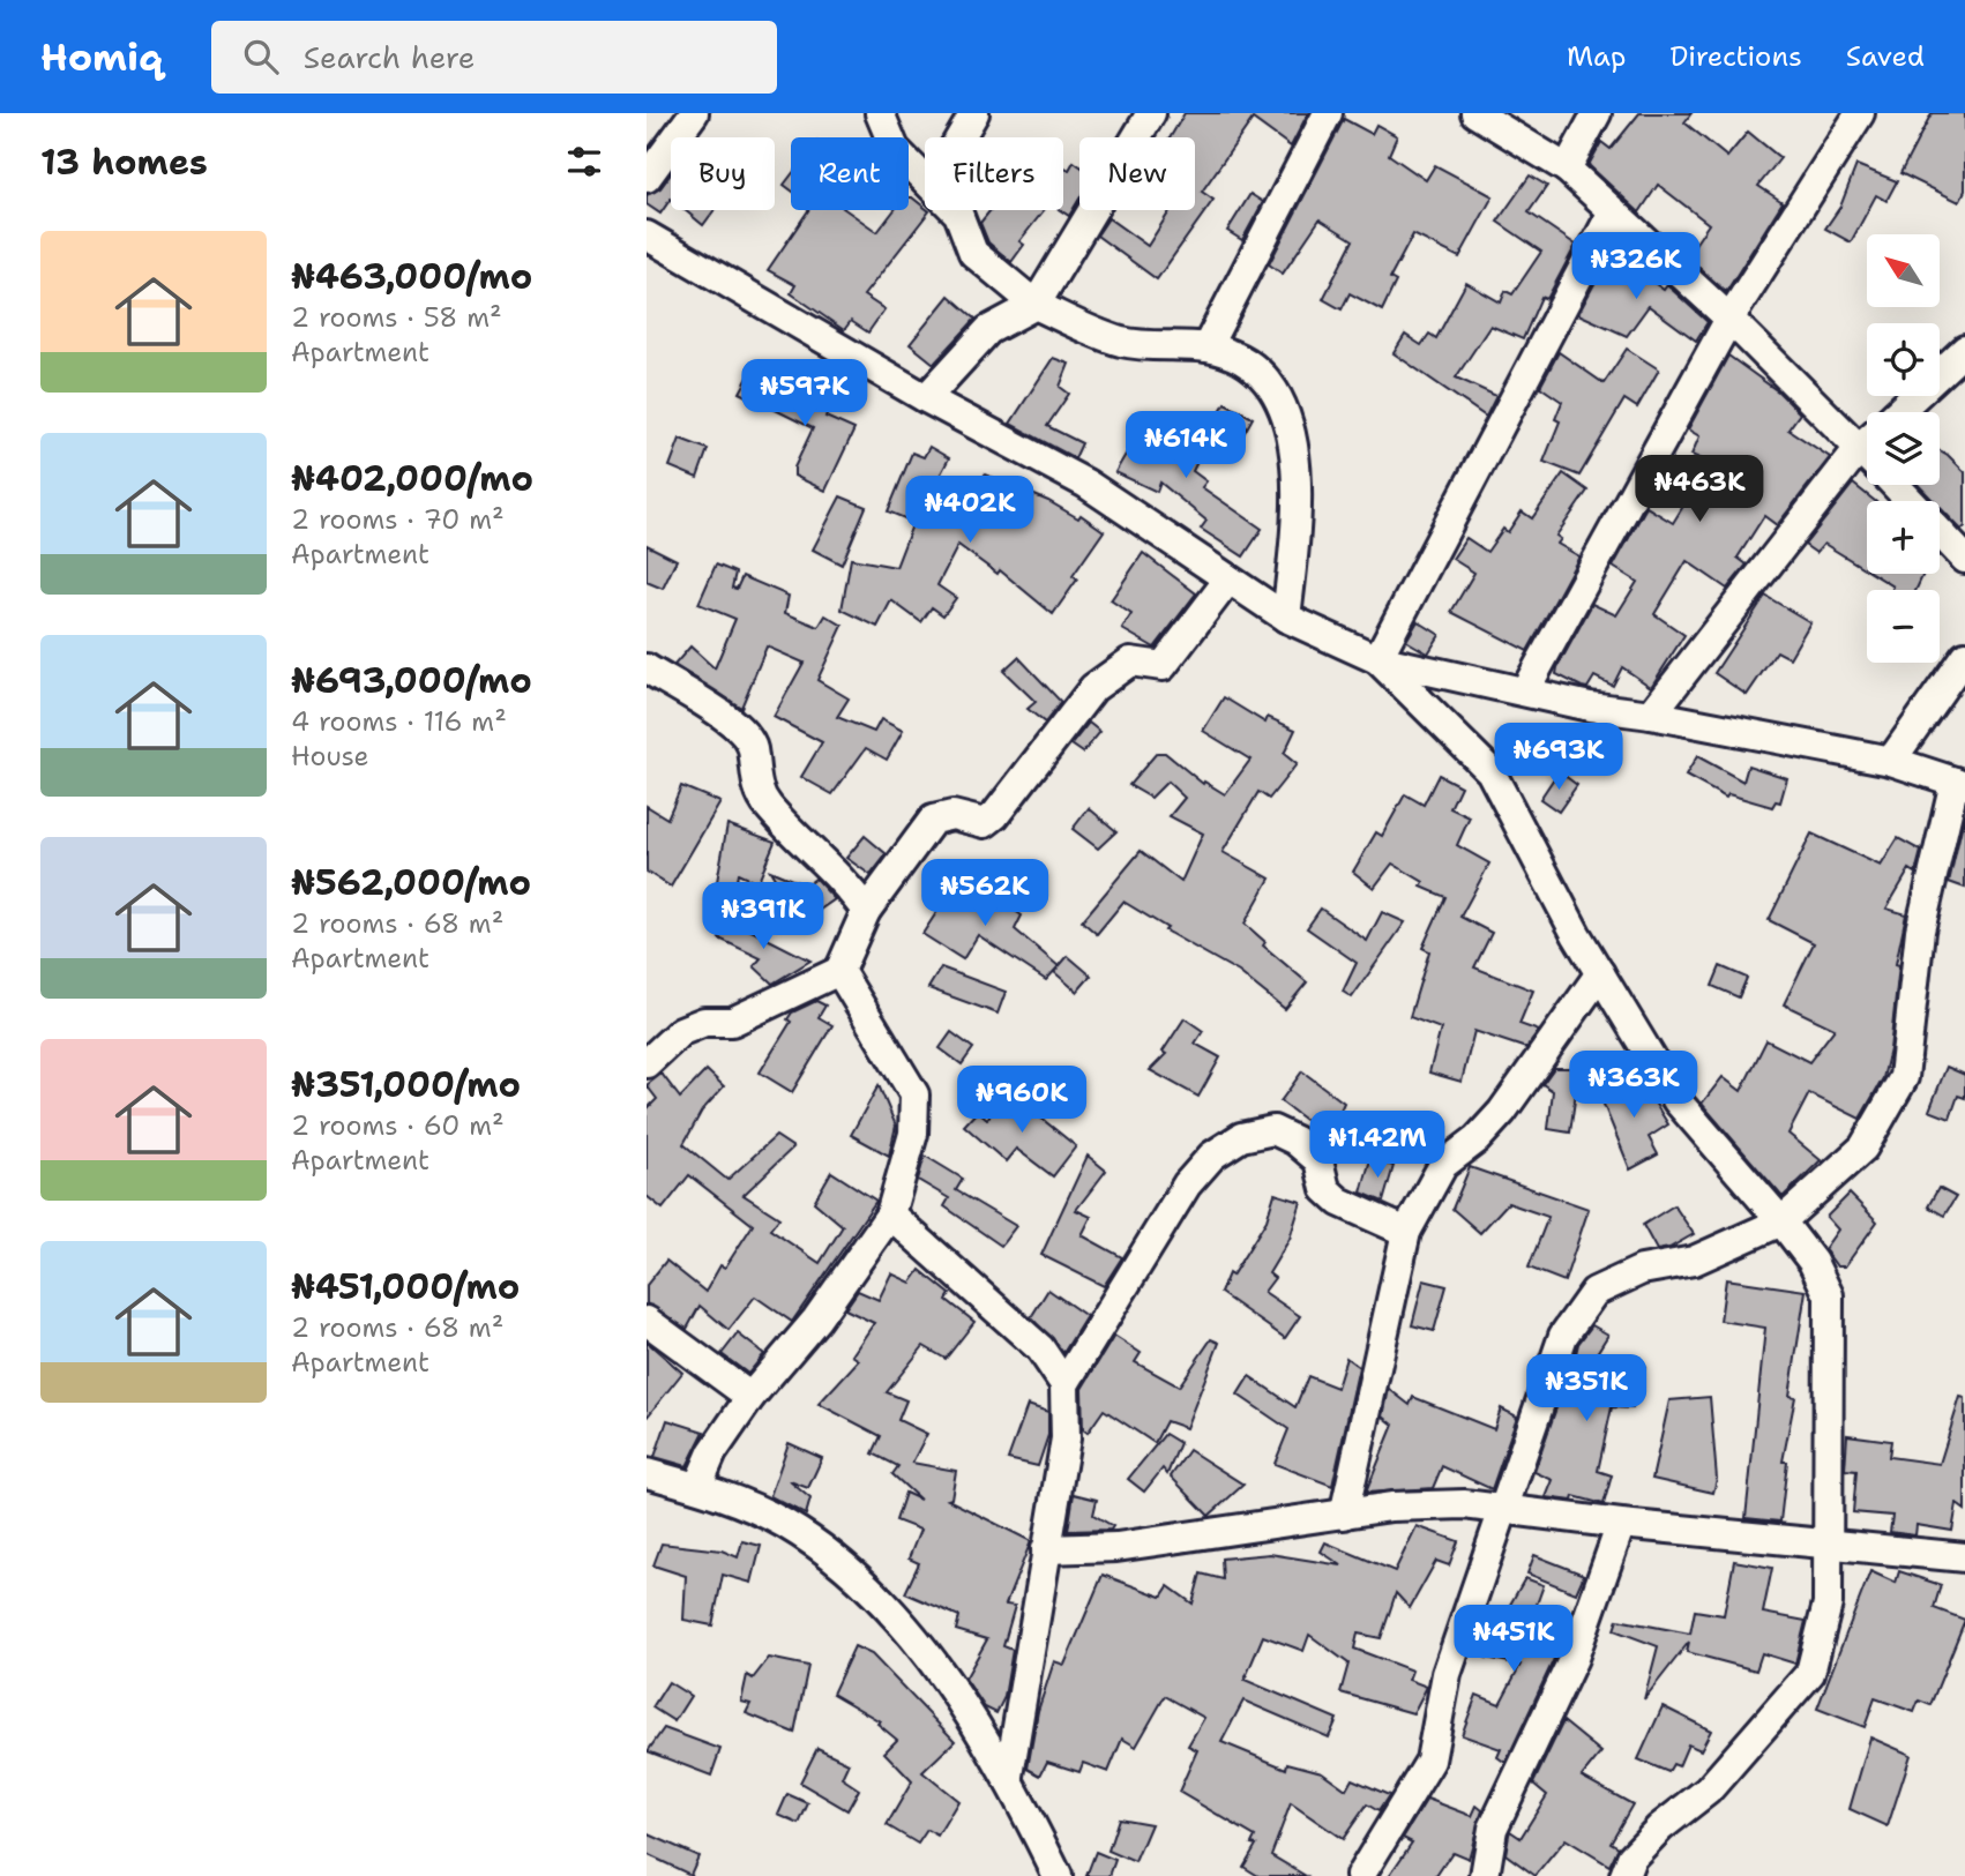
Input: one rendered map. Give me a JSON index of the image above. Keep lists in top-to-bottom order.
{
  "north": "top left",
  "page": {
    "header": "Homiq",
    "search": "Search here",
    "nav": ["Map", "Directions", "Saved"],
    "heading": "13 homes",
    "chip": [
      "Buy",
      "Rent",
      "Filters",
      "New"
    ],
    "list": [
      {
        "name": "₦463,000/mo",
        "note": "2 rooms · 58 m² · Apartment"
      },
      {
        "name": "₦402,000/mo",
        "note": "2 rooms · 70 m² · Apartment"
      },
      {
        "name": "₦693,000/mo",
        "note": "4 rooms · 116 m² · House"
      },
      {
        "name": "₦562,000/mo",
        "note": "2 rooms · 68 m² · Apartment"
      },
      {
        "name": "₦351,000/mo",
        "note": "2 rooms · 60 m² · Apartment"
      },
      {
        "name": "₦451,000/mo",
        "note": "2 rooms · 68 m² · Apartment"
      }
    ],
    "price": [
      "₦326K",
      "₦597K",
      "₦614K",
      "₦463K",
      "₦402K",
      "₦693K",
      "₦562K",
      "₦391K",
      "₦363K",
      "₦960K",
      "₦1.42M",
      "₦351K",
      "₦451K"
    ],
    "map_buttons": ["+", "−"]
  }
}
